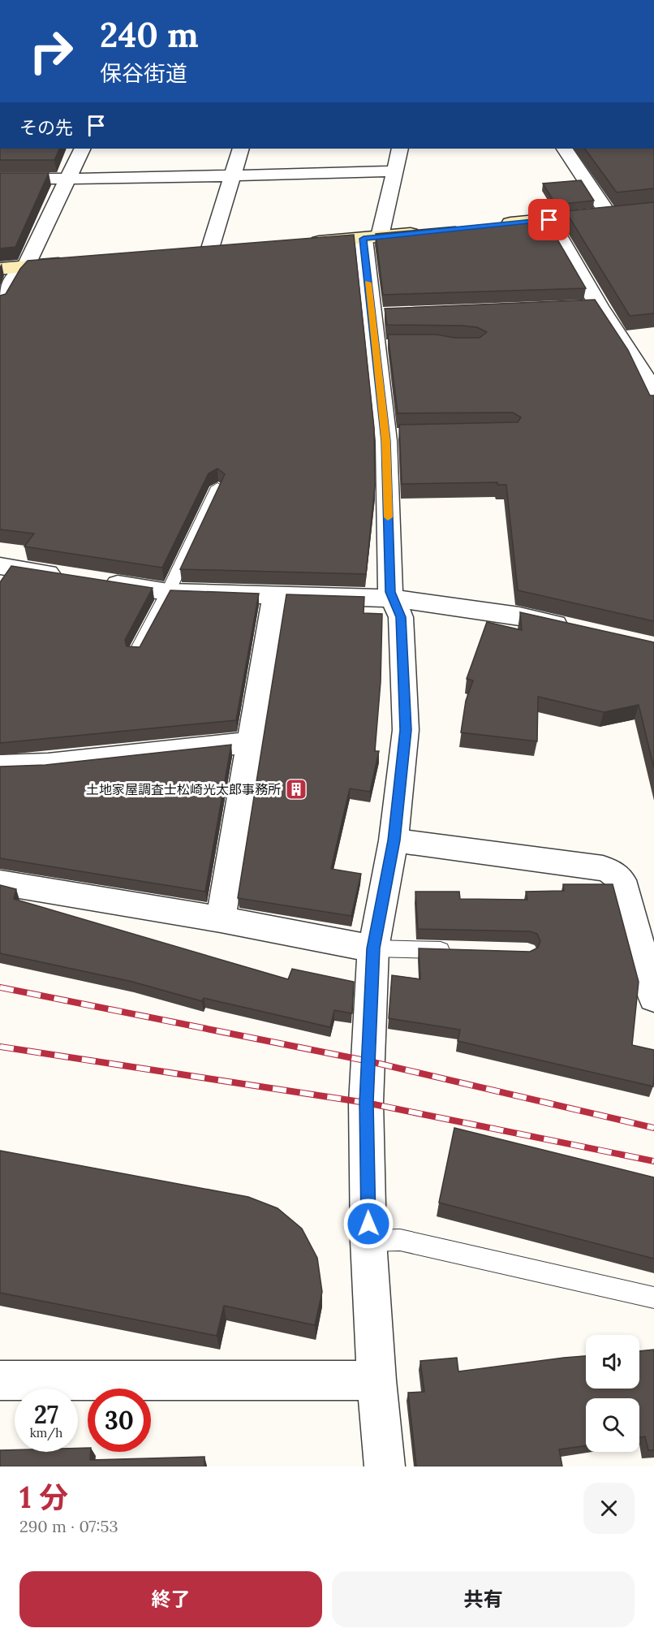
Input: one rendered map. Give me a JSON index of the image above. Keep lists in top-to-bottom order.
{
  "places": {
    "building": ["土地家屋調査士松崎光太郎事務所"]
  },
  "page": {
    "turn": ["240 m", "保谷街道"],
    "then": "その先",
    "speed": "27 km/h",
    "limit": "30",
    "heading": ["1 分", "290 m · 07:53"],
    "buttons": ["終了", "共有"]
  }
}
